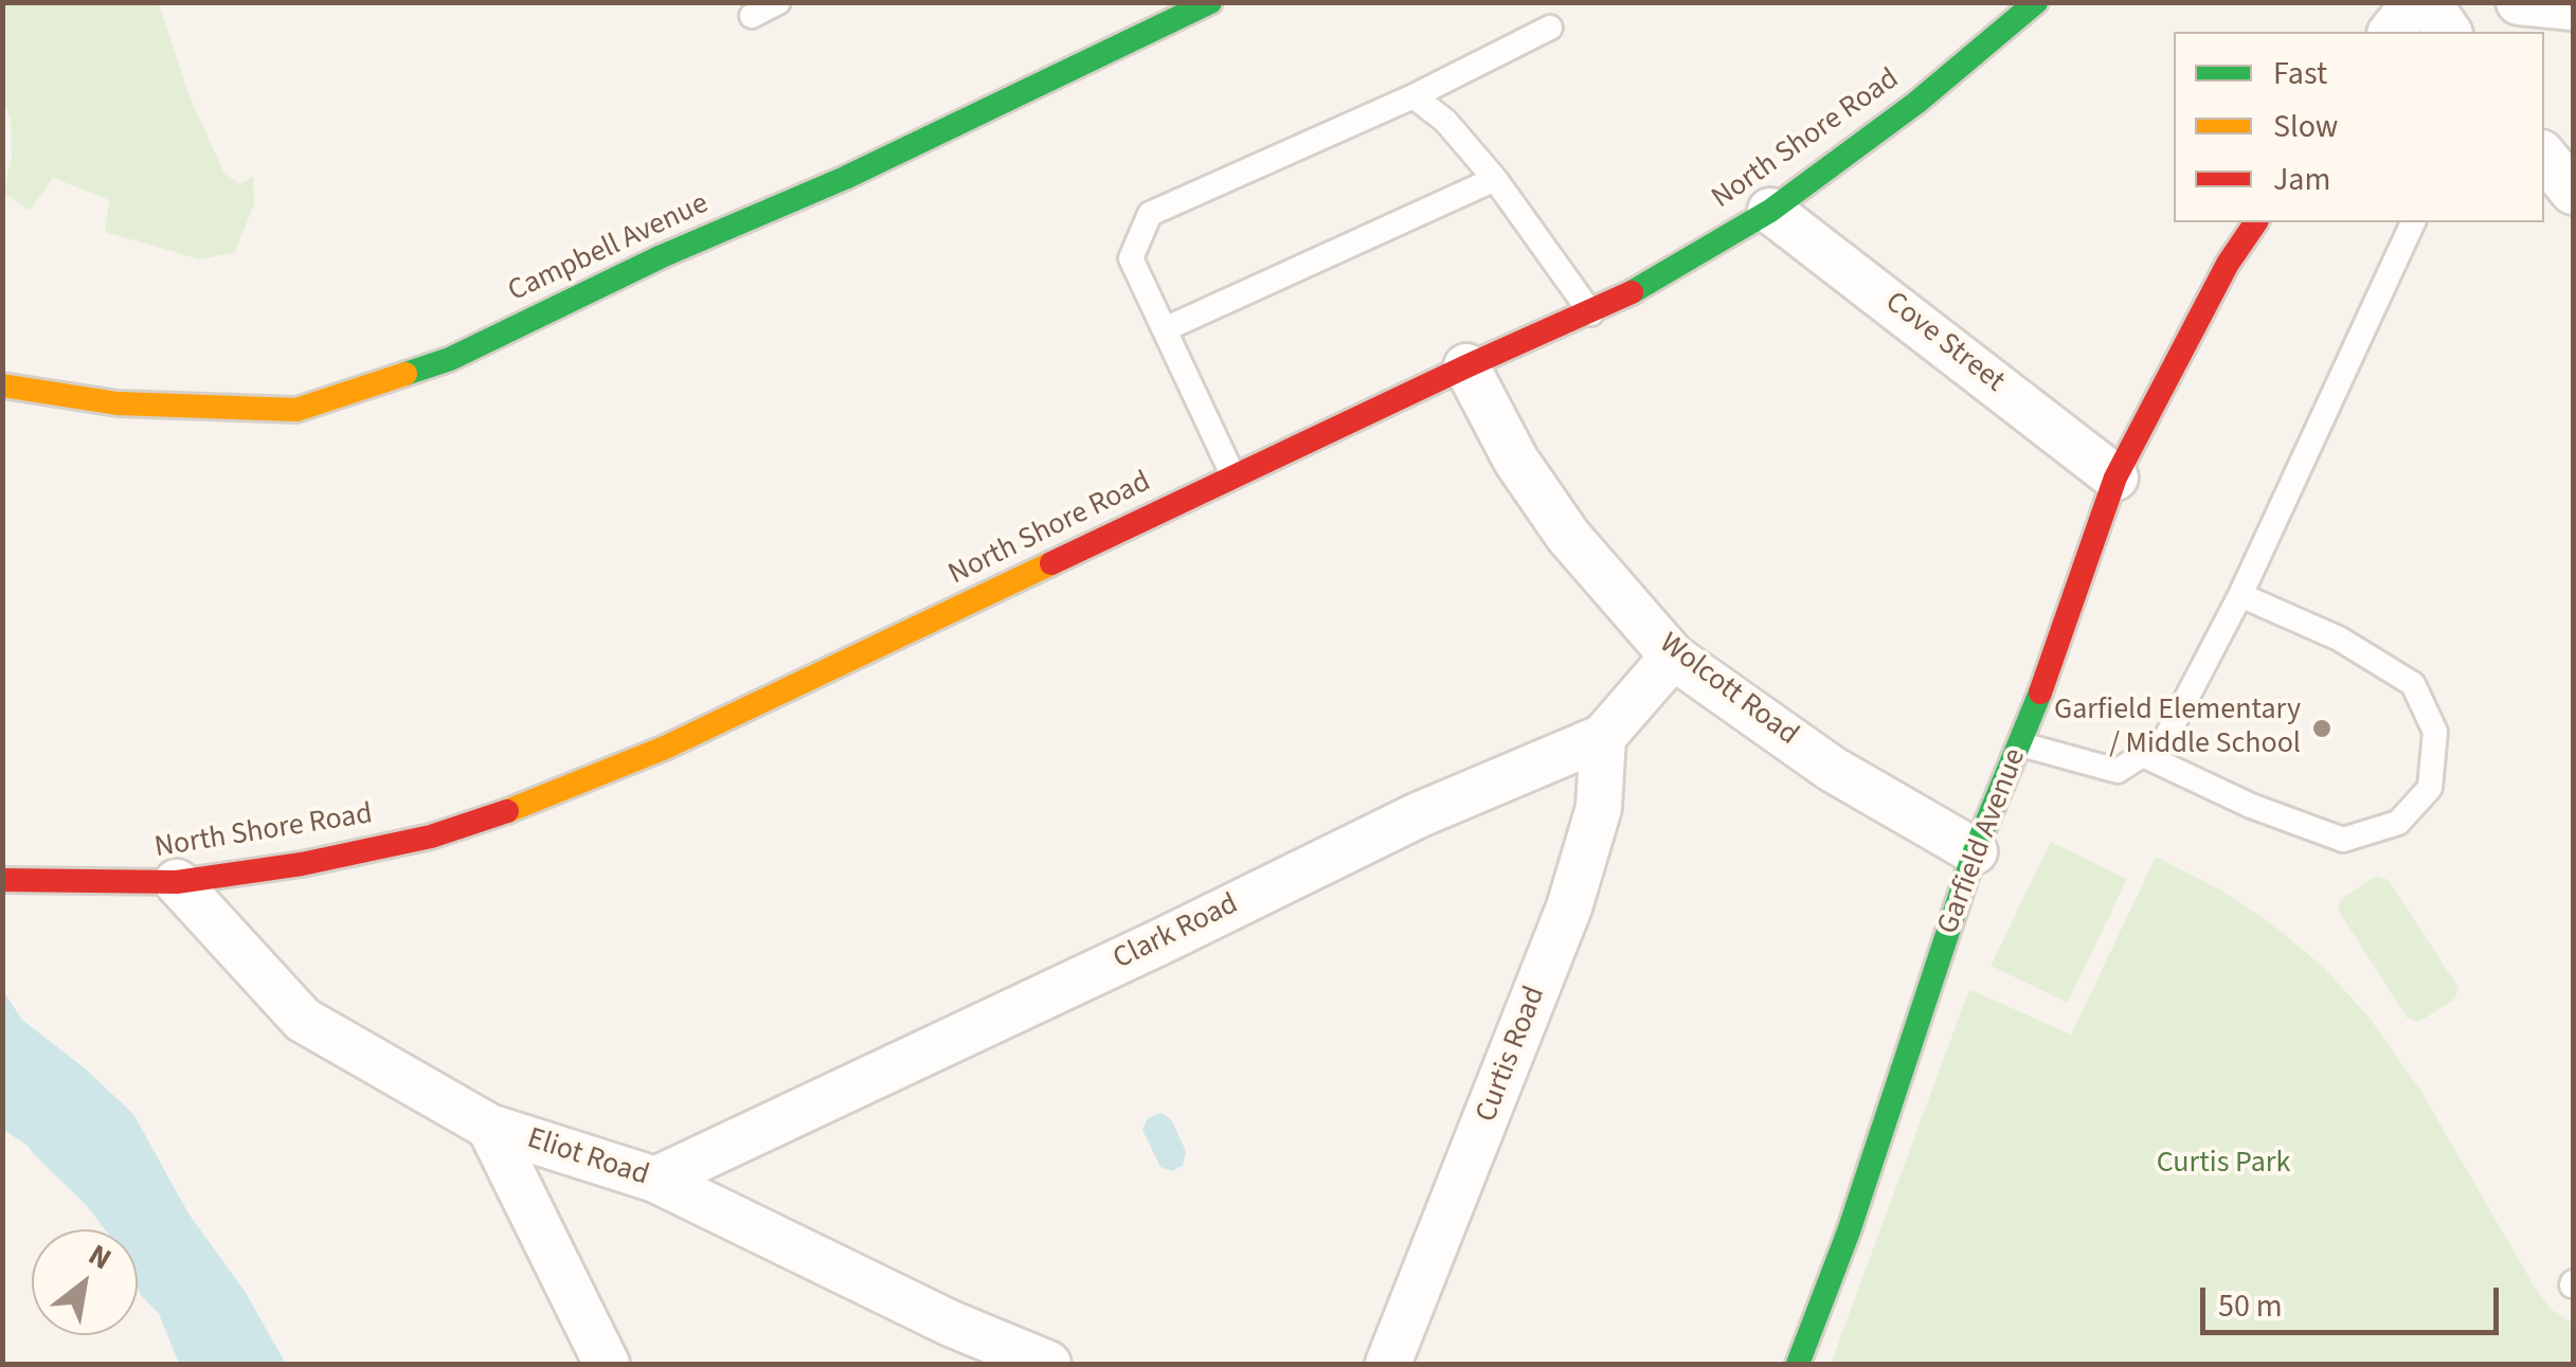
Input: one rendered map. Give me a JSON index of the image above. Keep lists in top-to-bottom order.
{
  "streets": {
    "street": [
      "North Shore Road",
      "Campbell Avenue",
      "Cove Street",
      "Wolcott Road",
      "Garfield Avenue",
      "Clark Road",
      "Curtis Road",
      "Eliot Road"
    ]
  },
  "crossings": [
    ["North Shore Road", "Cove Street"],
    ["North Shore Road", "Wolcott Road"],
    ["North Shore Road", "Eliot Road"],
    ["Cove Street", "Garfield Avenue"],
    ["Wolcott Road", "Garfield Avenue"],
    ["Wolcott Road", "Clark Road"],
    ["Clark Road", "Curtis Road"],
    ["Clark Road", "Eliot Road"]
  ],
  "parks": ["Curtis Park"],
  "places": ["Garfield Elementary / Middle School"],
  "legend": ["Fast", "Slow", "Jam"],
  "scale_bar": "50 m",
  "north": "top right"
}
